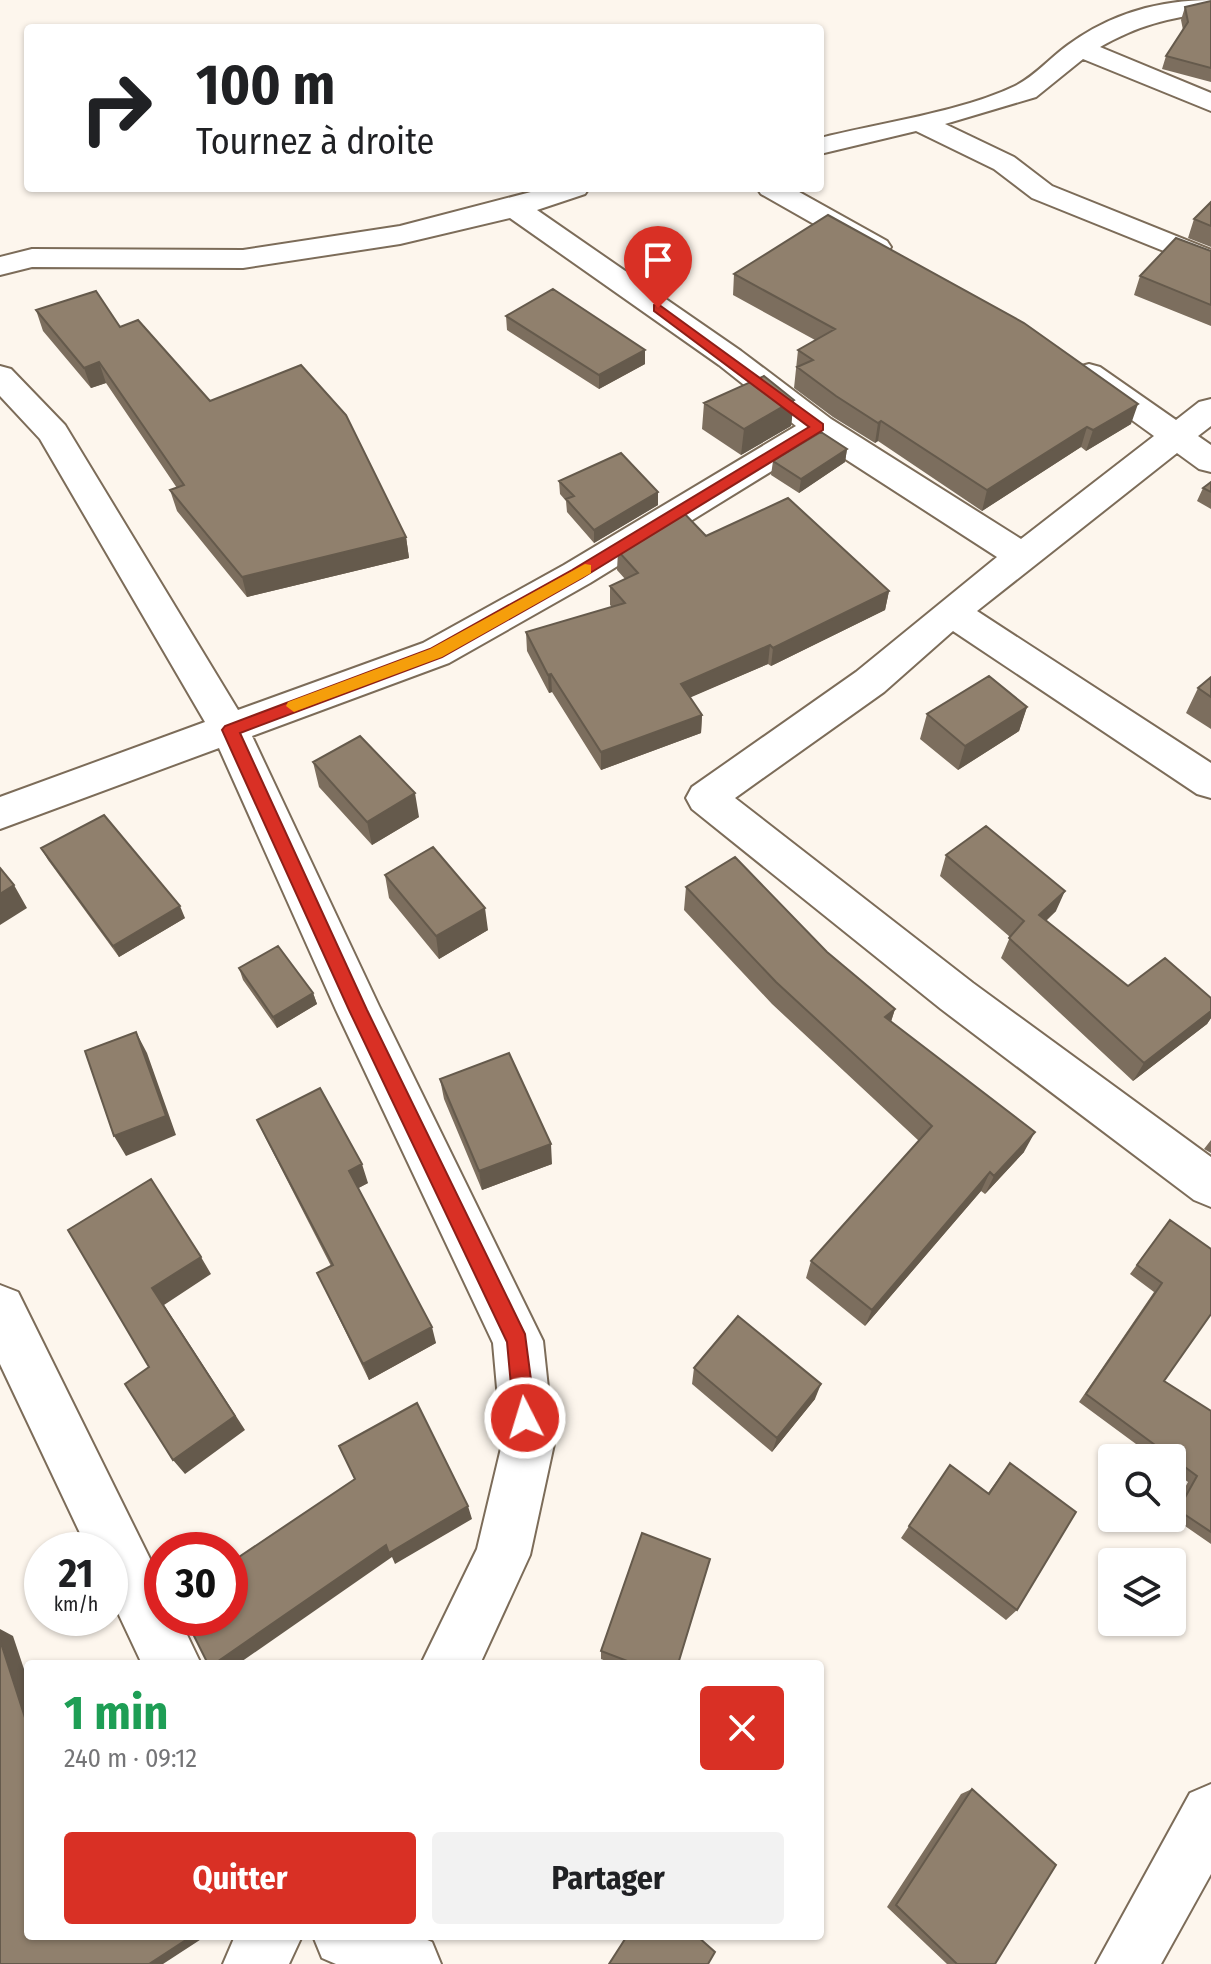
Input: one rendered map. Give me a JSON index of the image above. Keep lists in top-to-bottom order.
{
  "page": {
    "turn": ["100 m", "Tournez à droite"],
    "speed": "21 km/h",
    "limit": "30",
    "heading": ["1 min", "240 m · 09:12"],
    "buttons": ["Quitter", "Partager"]
  }
}
